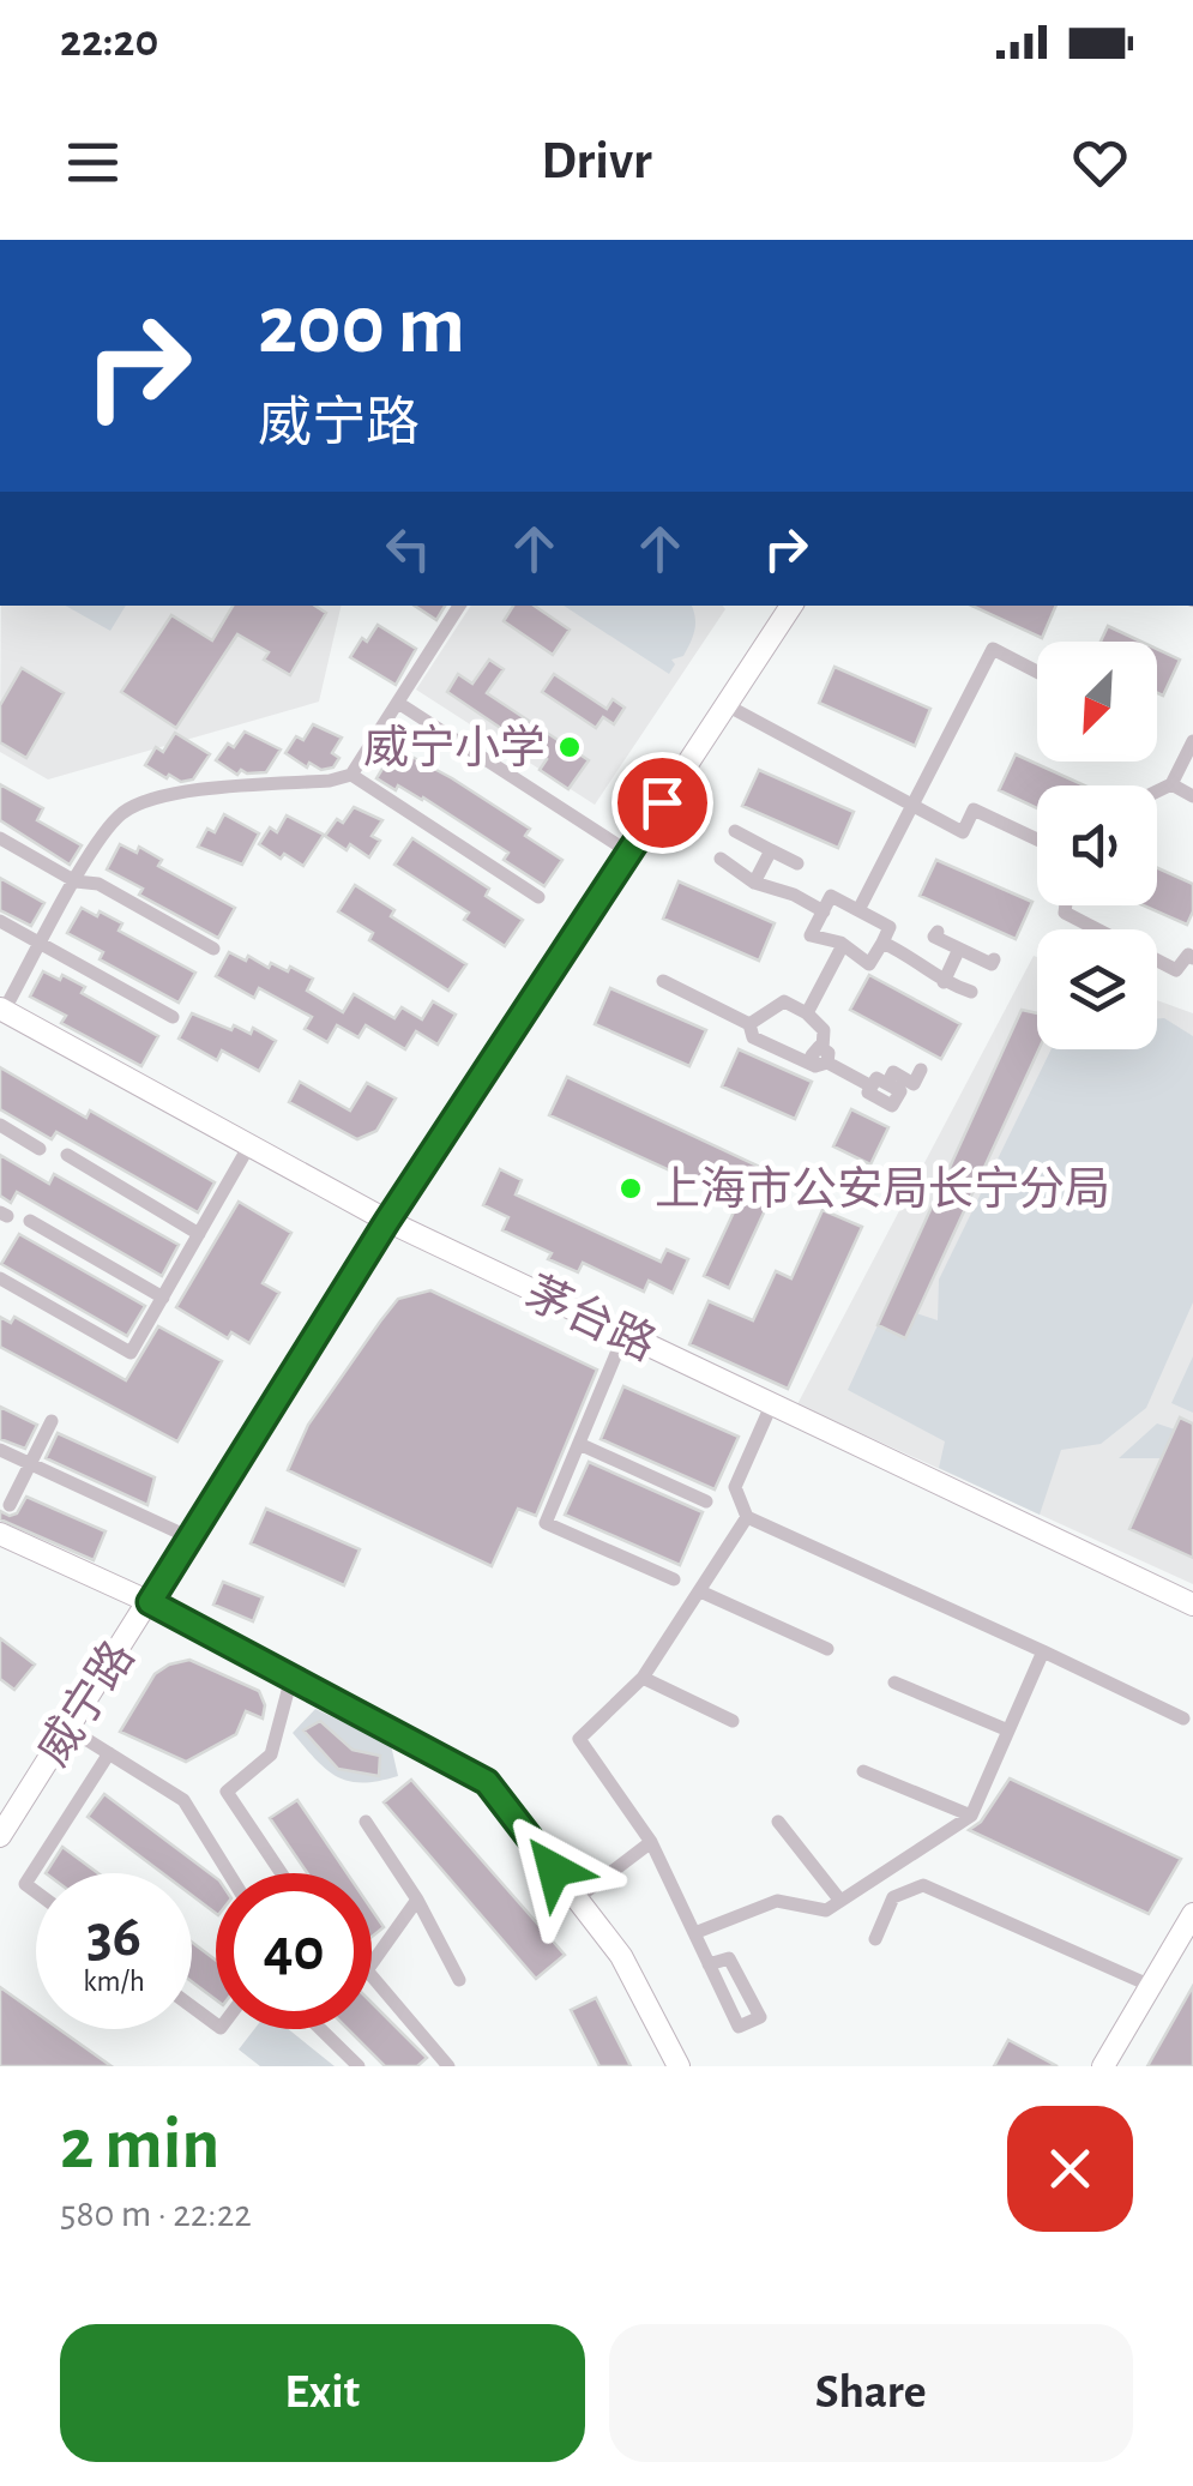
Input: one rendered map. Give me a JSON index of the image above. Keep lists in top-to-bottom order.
{
  "streets": {
    "street": ["茅台路", "威宁路"]
  },
  "crossings": [
    ["茅台路", "威宁路"]
  ],
  "places": ["威宁小学", "上海市公安局长宁分局"],
  "north": "bottom left",
  "page": {
    "status": "22:20",
    "header": "Drivr",
    "turn": ["200 m", "威宁路"],
    "speed": "36 km/h",
    "limit": "40",
    "heading": ["2 min", "580 m · 22:22"],
    "buttons": ["Exit", "Share"]
  }
}
